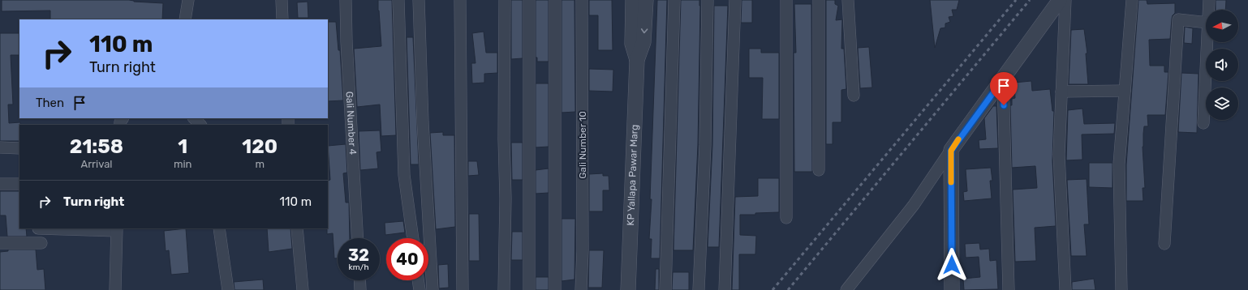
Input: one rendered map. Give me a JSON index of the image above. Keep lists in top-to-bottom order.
{
  "streets": {
    "street": ["Gali Number 4", "Gali Number 10", "KP Yallapa Pawar Marg"]
  },
  "north": "left",
  "page": {
    "turn": ["110 m", "Turn right"],
    "then": "Then",
    "eta": [
      "21:58",
      "Arrival",
      "1",
      "min",
      "120",
      "m"
    ],
    "list": [
      {
        "name": "Turn right",
        "value": "110 m"
      }
    ],
    "speed": "32 km/h",
    "limit": "40"
  }
}
